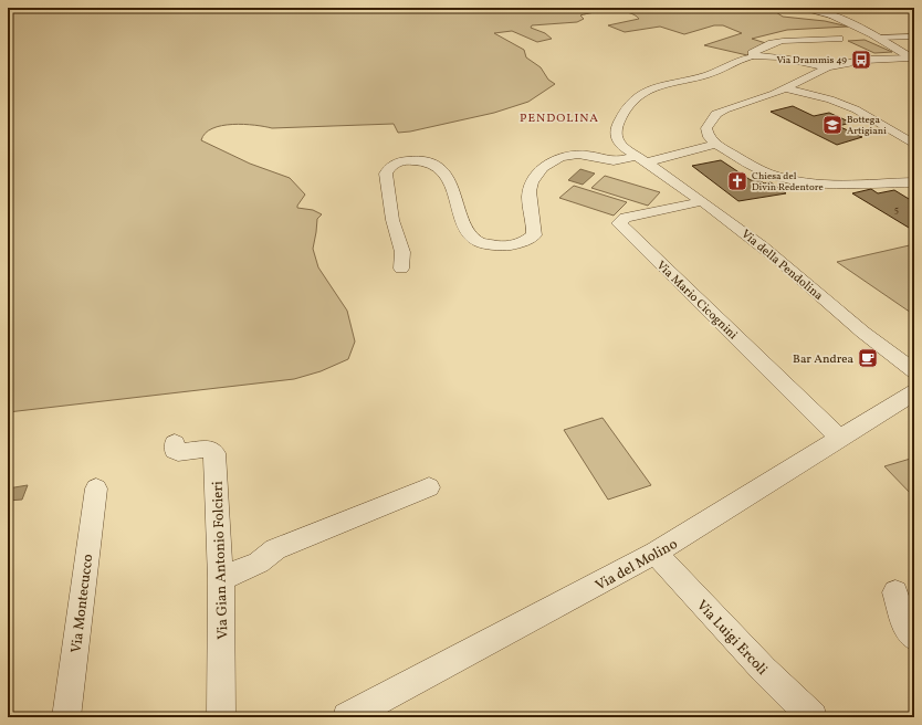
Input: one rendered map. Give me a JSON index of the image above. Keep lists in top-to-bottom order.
{
  "streets": {
    "street": [
      "Via della Pendolina",
      "Via Mario Cicognini",
      "Via Gian Antonio Folcieri",
      "Via del Molino",
      "Via Montecucco",
      "Via Luigi Ercoli"
    ]
  },
  "crossings": [
    ["Via della Pendolina", "Via Mario Cicognini"],
    ["Via Mario Cicognini", "Via del Molino"],
    ["Via del Molino", "Via Luigi Ercoli"]
  ],
  "districts": ["PENDOLINA"],
  "places": {
    "bus stop": ["Via Drammis 49"],
    "school or university": ["Bottega Artigiani"],
    "church": ["Chiesa del Divin Redentore"],
    "cafe": ["Bar Andrea"]
  },
  "house_numbers": ["5"]
}
